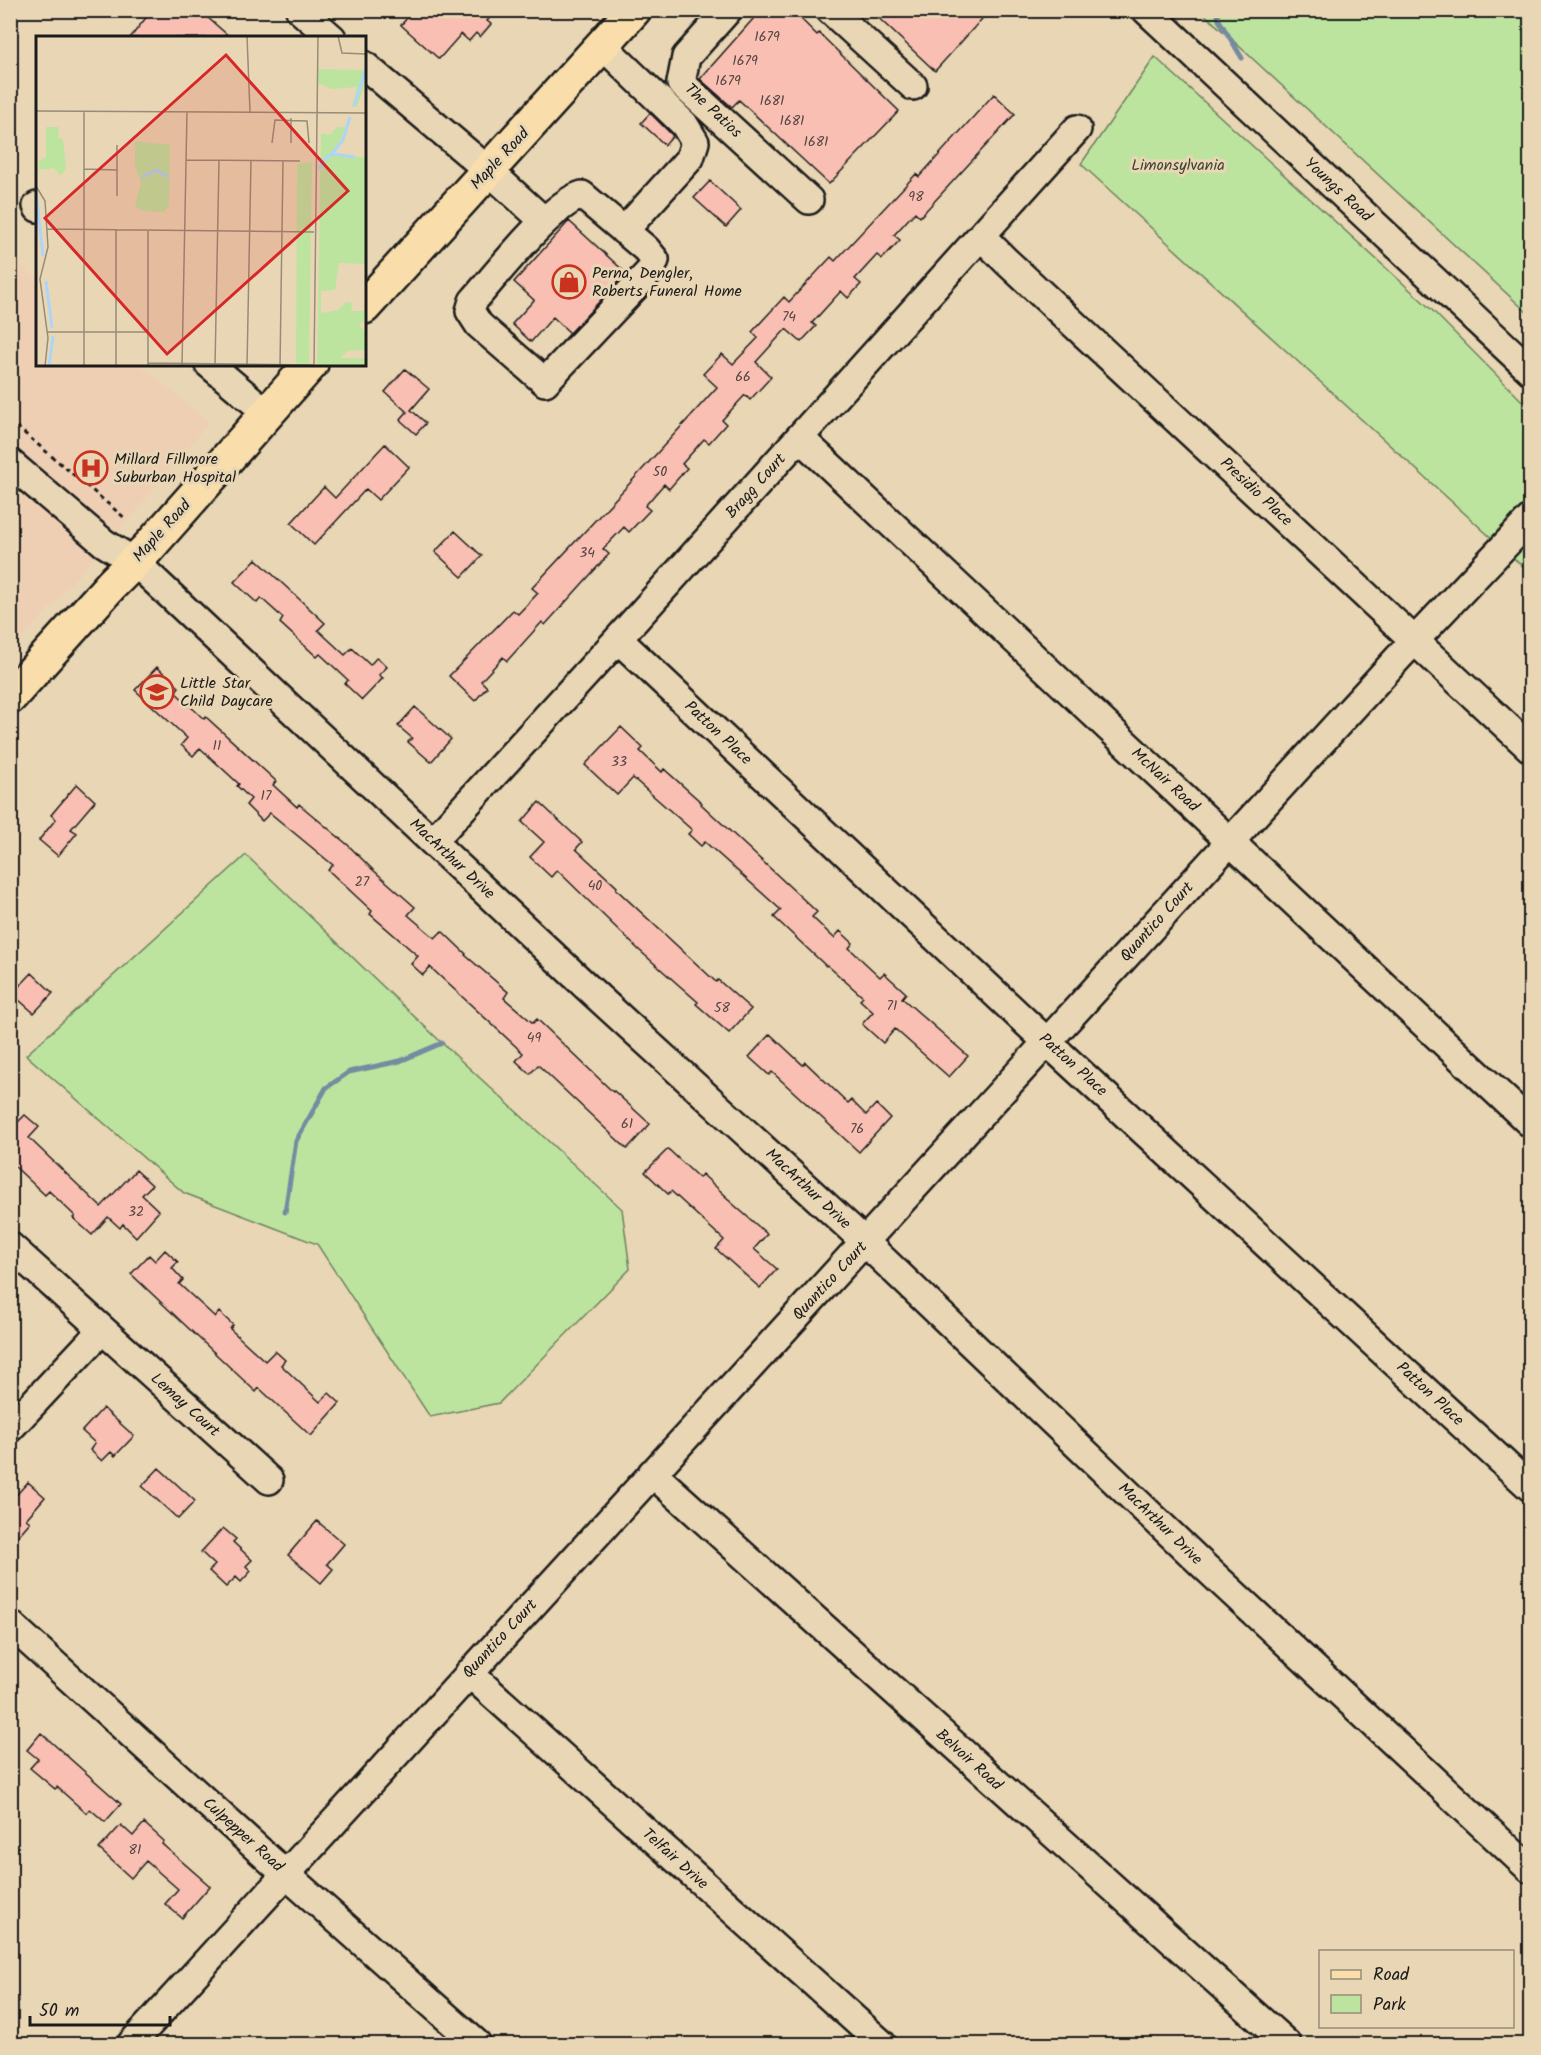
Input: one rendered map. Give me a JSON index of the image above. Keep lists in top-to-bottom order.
{
  "streets": {
    "main road": ["Maple Road"],
    "street": [
      "The Patios",
      "Youngs Road",
      "Bragg Court",
      "Presidio Place",
      "Patton Place",
      "McNair Road",
      "MacArthur Drive",
      "Quantico Court",
      "Lemay Court",
      "Belvoir Road",
      "Culpepper Road",
      "Telfair Drive"
    ]
  },
  "crossings": [
    ["Maple Road", "MacArthur Drive"],
    ["Bragg Court", "Presidio Place"],
    ["Bragg Court", "Patton Place"],
    ["Bragg Court", "McNair Road"],
    ["Bragg Court", "MacArthur Drive"],
    ["Presidio Place", "Quantico Court"],
    ["Patton Place", "Quantico Court"],
    ["McNair Road", "Quantico Court"],
    ["MacArthur Drive", "Quantico Court"],
    ["Quantico Court", "Belvoir Road"],
    ["Quantico Court", "Culpepper Road"],
    ["Quantico Court", "Telfair Drive"]
  ],
  "parks": ["Limonsylvania"],
  "places": {
    "shop": ["Perna, Dengler, Roberts Funeral Home"],
    "hospital": ["Millard Fillmore Suburban Hospital"],
    "school or university": ["Little Star Child Daycare"]
  },
  "house_numbers": [
    "1679",
    "1679",
    "1679",
    "1681",
    "1681",
    "1681",
    "98",
    "74",
    "66",
    "50",
    "34",
    "11",
    "33",
    "17",
    "27",
    "40",
    "71",
    "58",
    "49",
    "61",
    "76",
    "32",
    "81"
  ],
  "legend": ["Road", "Park"],
  "scale_bar": "50 m"
}
